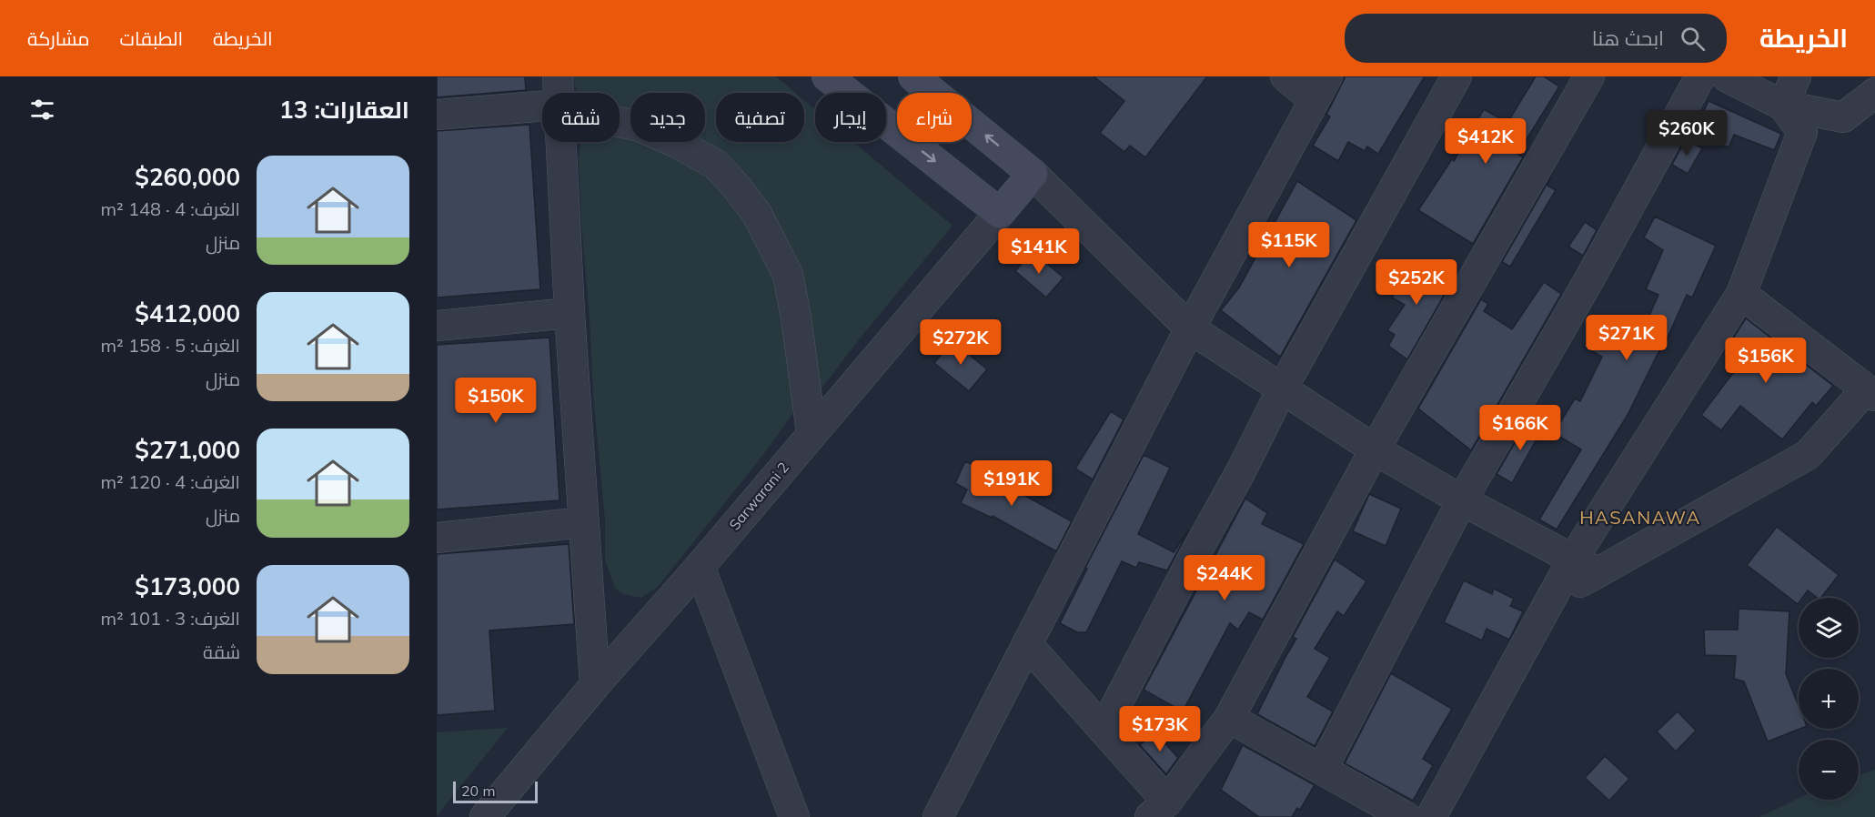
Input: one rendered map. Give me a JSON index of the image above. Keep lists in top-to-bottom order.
{
  "streets": {
    "main road": ["Sarwarani 2"]
  },
  "districts": ["HASANAWA"],
  "scale_bar": "20 m",
  "page": {
    "header": "الخريطة",
    "search": "ابحث هنا",
    "nav": ["الخريطة", "الطبقات", "مشاركة"],
    "heading": "العقارات: 13",
    "chip": [
      "شراء",
      "إيجار",
      "تصفية",
      "جديد",
      "شقة"
    ],
    "price": [
      "$260K",
      "$412K",
      "$115K",
      "$141K",
      "$252K",
      "$271K",
      "$272K",
      "$156K",
      "$150K",
      "$166K",
      "$191K",
      "$244K",
      "$173K"
    ],
    "list": [
      {
        "name": "$260,000",
        "note": "الغرف: 4 · 148 m² · منزل"
      },
      {
        "name": "$412,000",
        "note": "الغرف: 5 · 158 m² · منزل"
      },
      {
        "name": "$271,000",
        "note": "الغرف: 4 · 120 m² · منزل"
      },
      {
        "name": "$173,000",
        "note": "الغرف: 3 · 101 m² · شقة"
      }
    ],
    "map_buttons": ["+", "−"],
    "scale": "20 m"
  }
}
